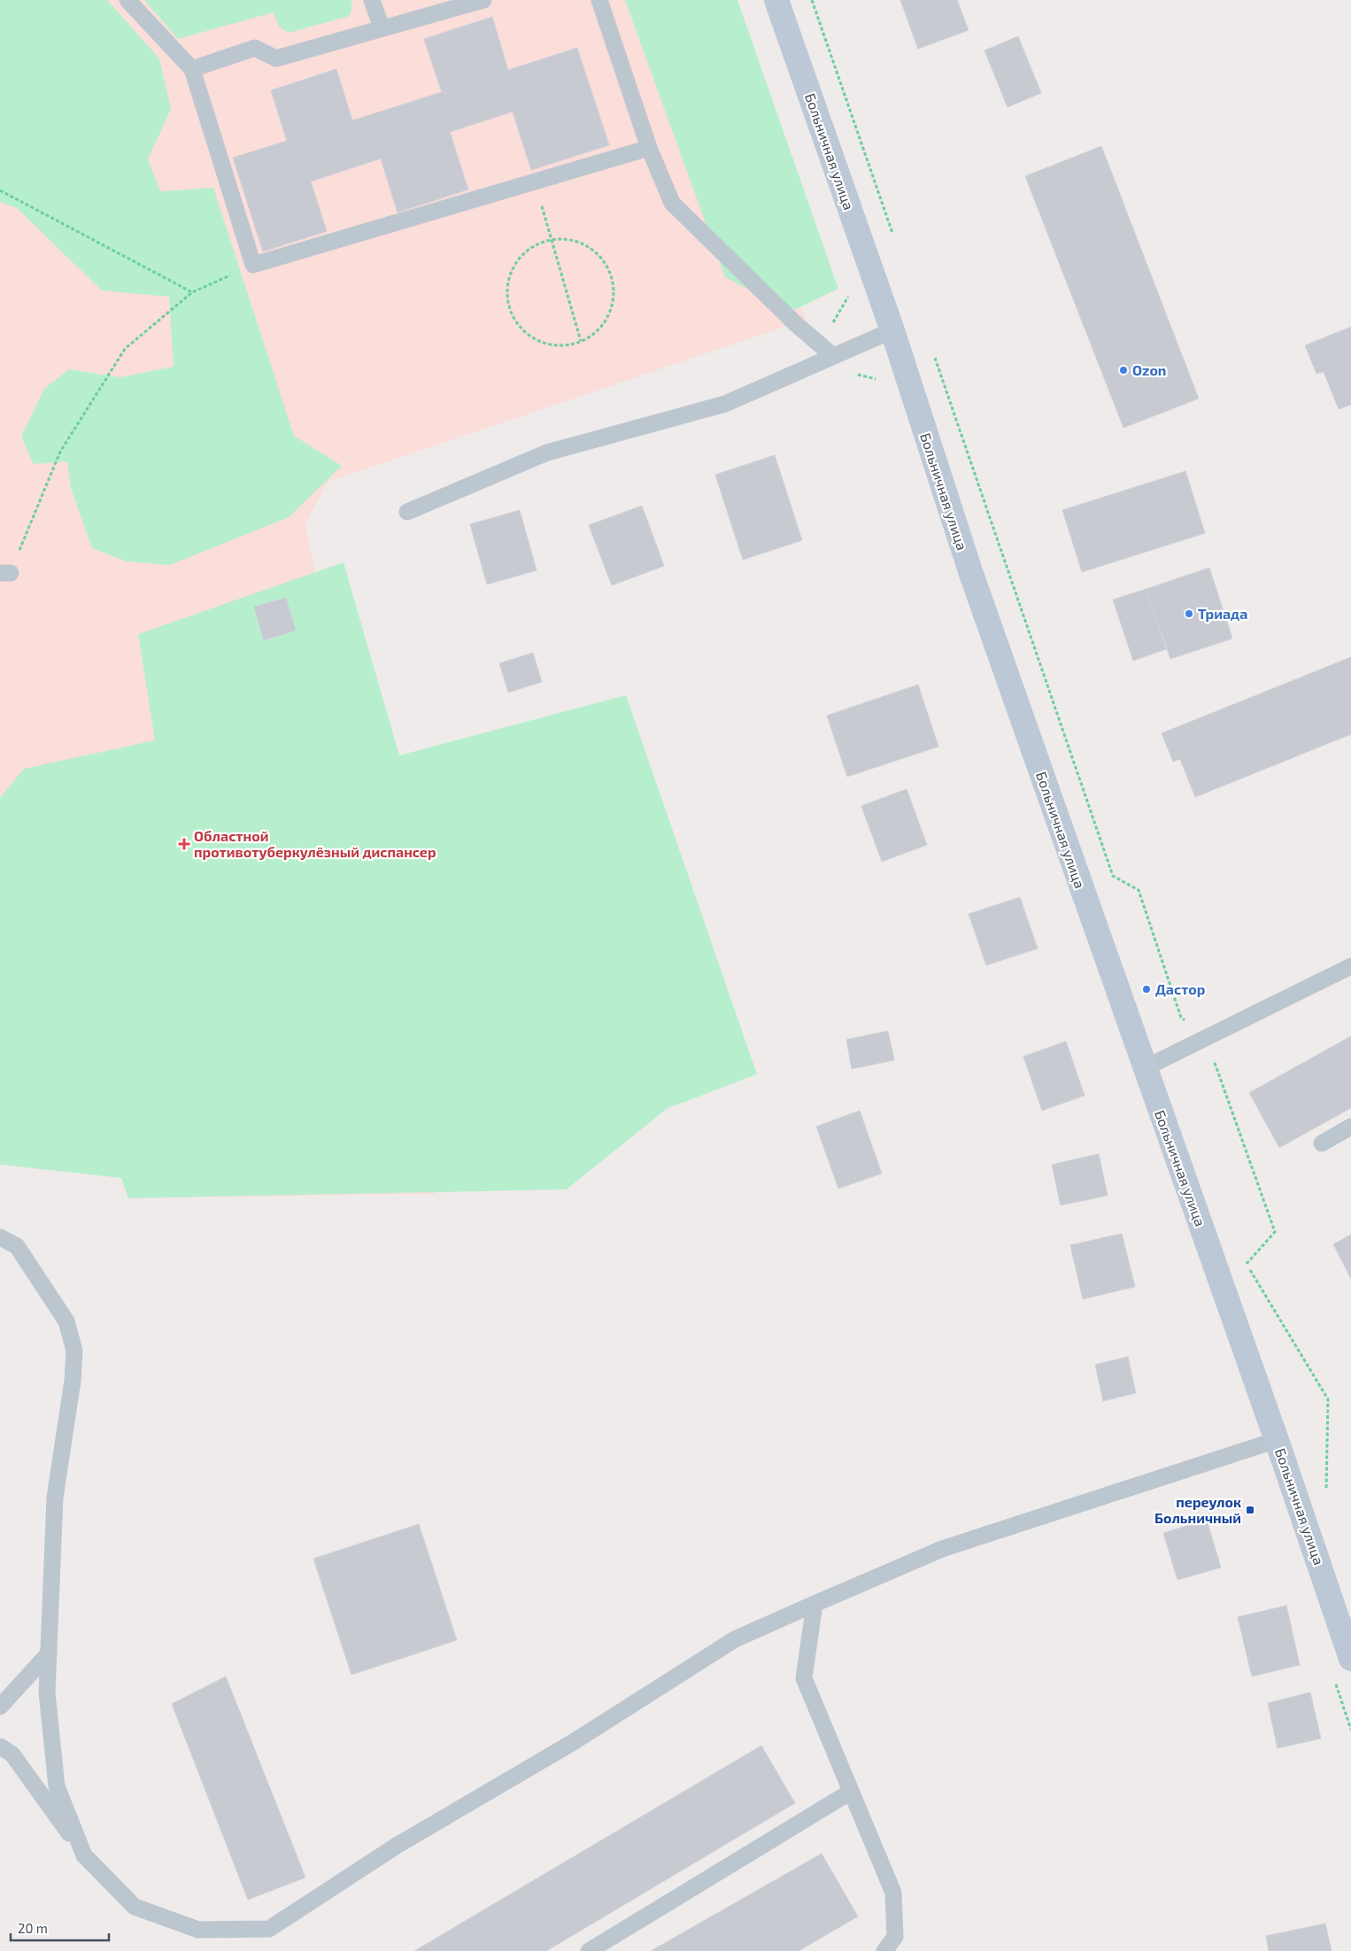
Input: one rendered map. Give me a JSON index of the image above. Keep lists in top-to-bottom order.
{
  "streets": {
    "street": ["Больничная улица"]
  },
  "places": {
    "other": ["Ozon", "Триада", "Дастор"],
    "health": ["Областной противотуберкулёзный диспансер"],
    "transit": ["переулок Больничный"]
  },
  "scale_bar": "20 m"
}
